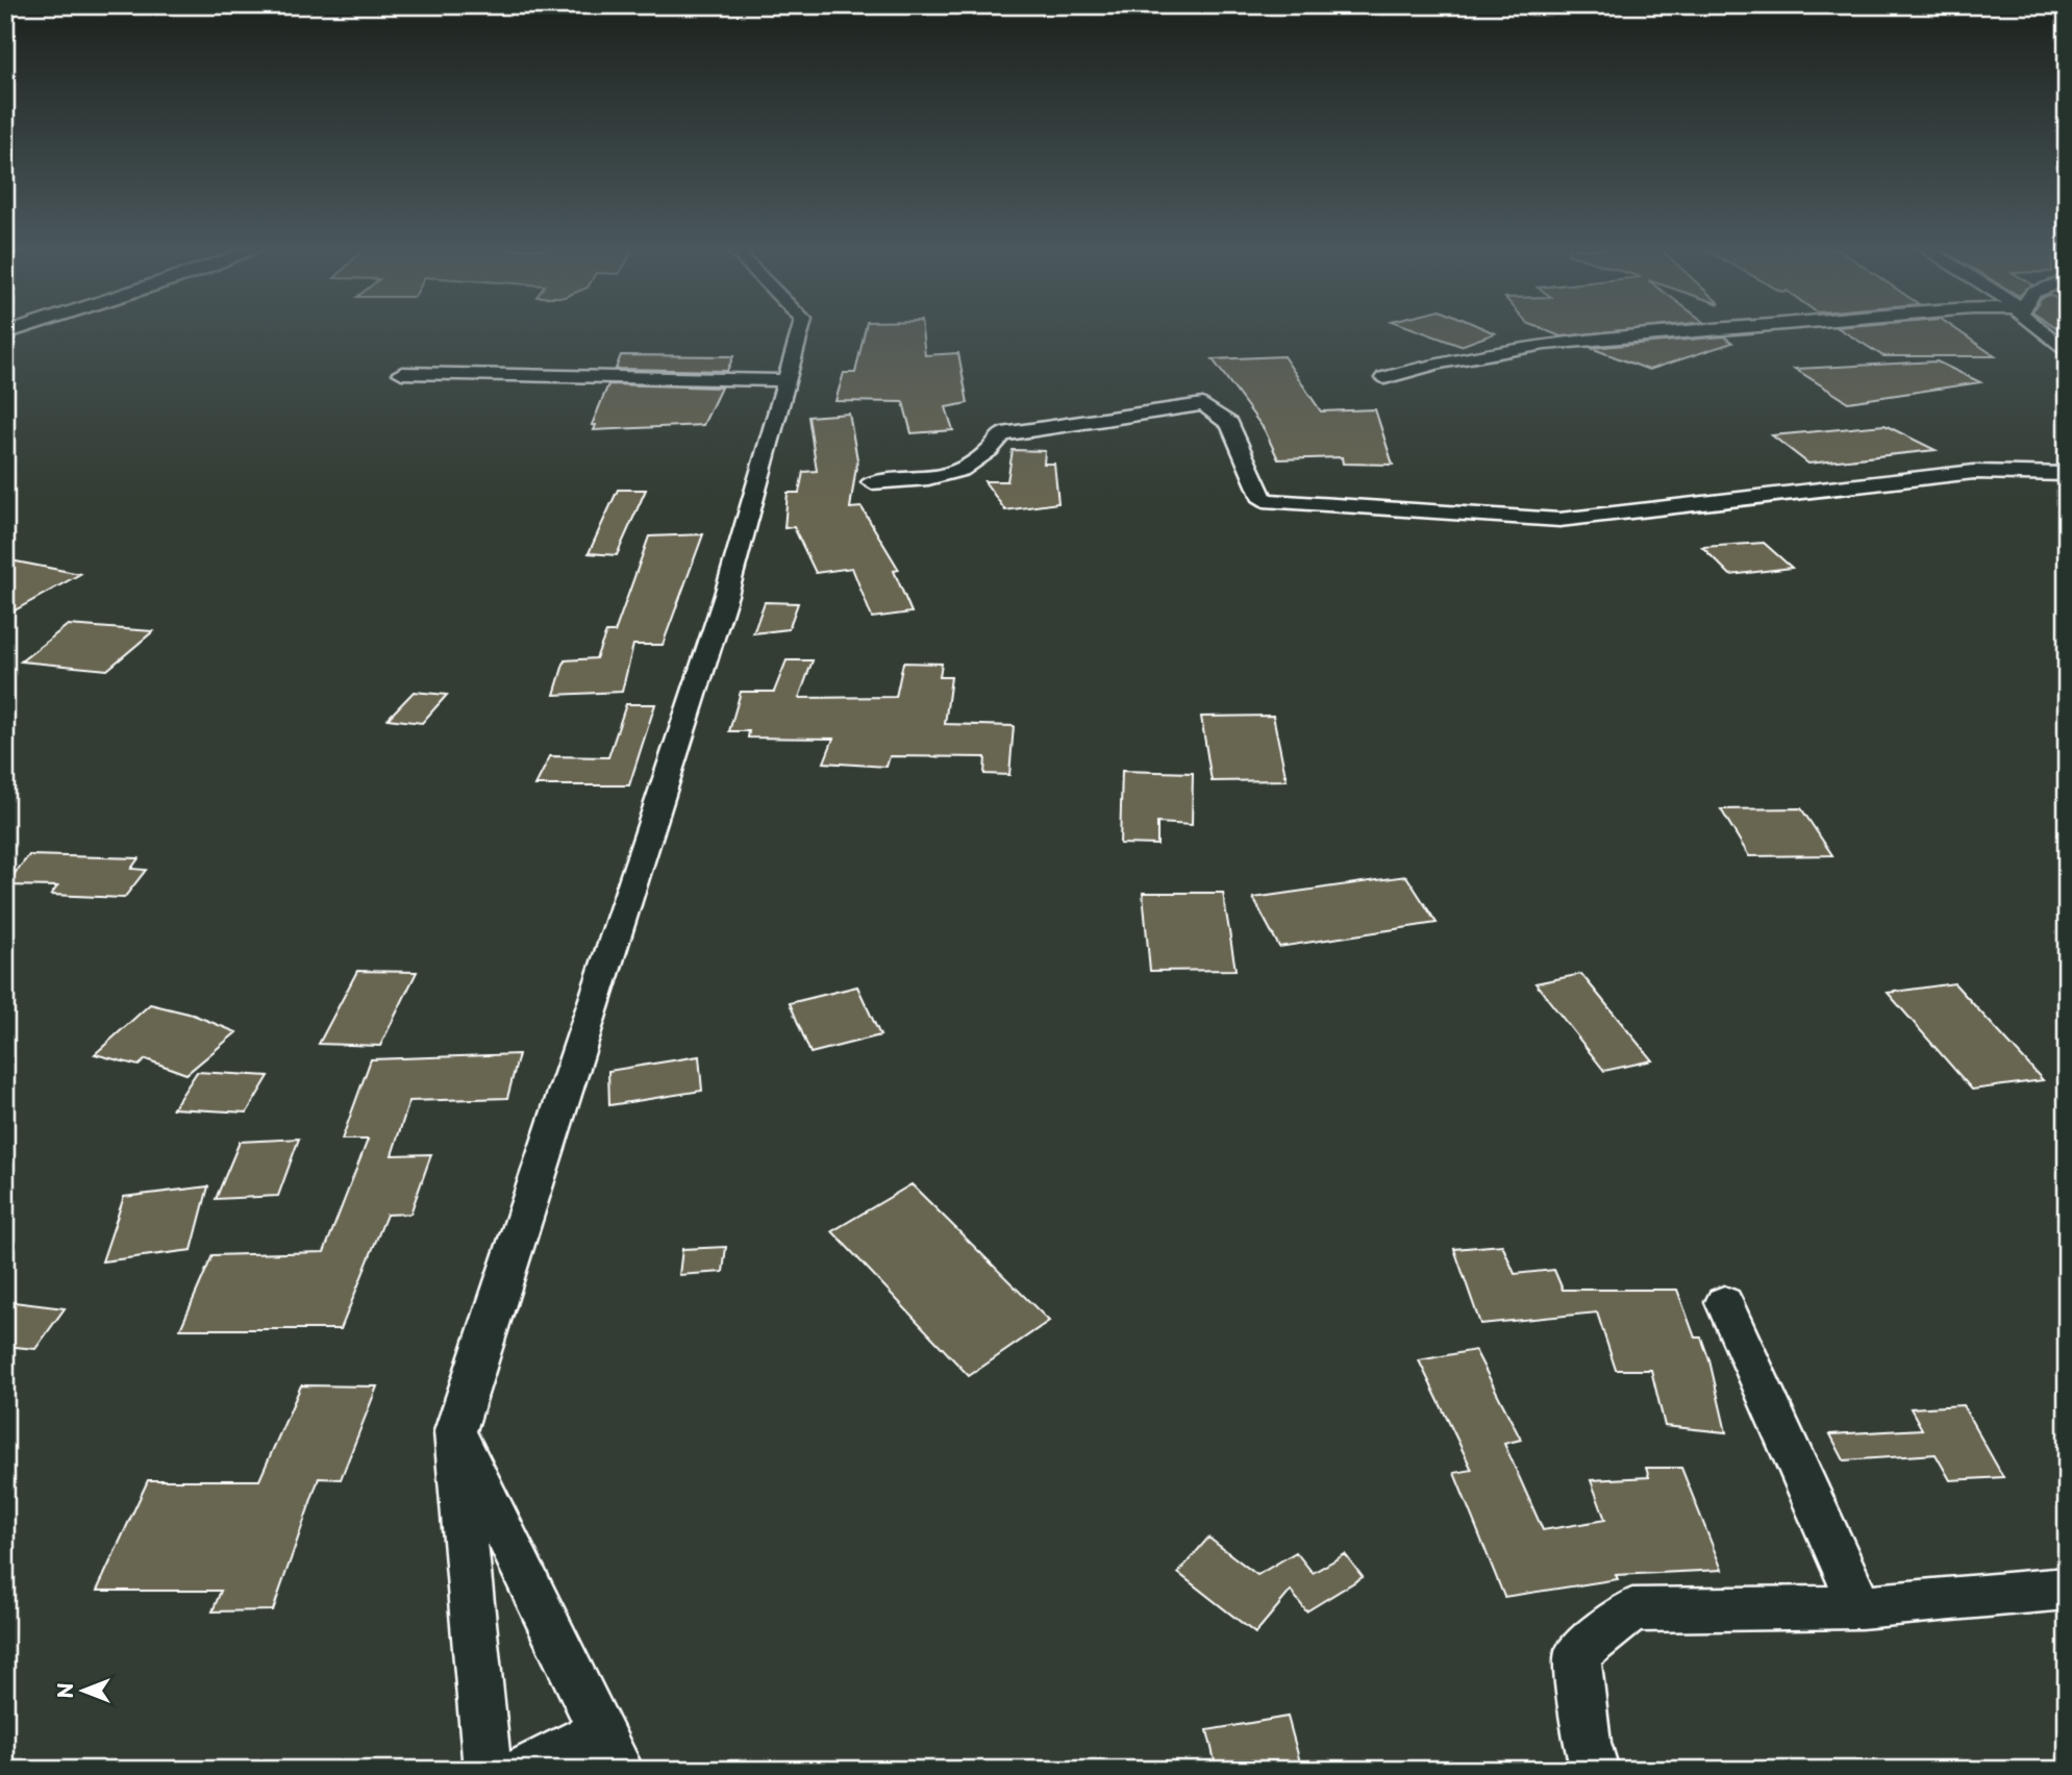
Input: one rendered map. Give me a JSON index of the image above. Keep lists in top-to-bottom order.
{
  "north": "left"
}
